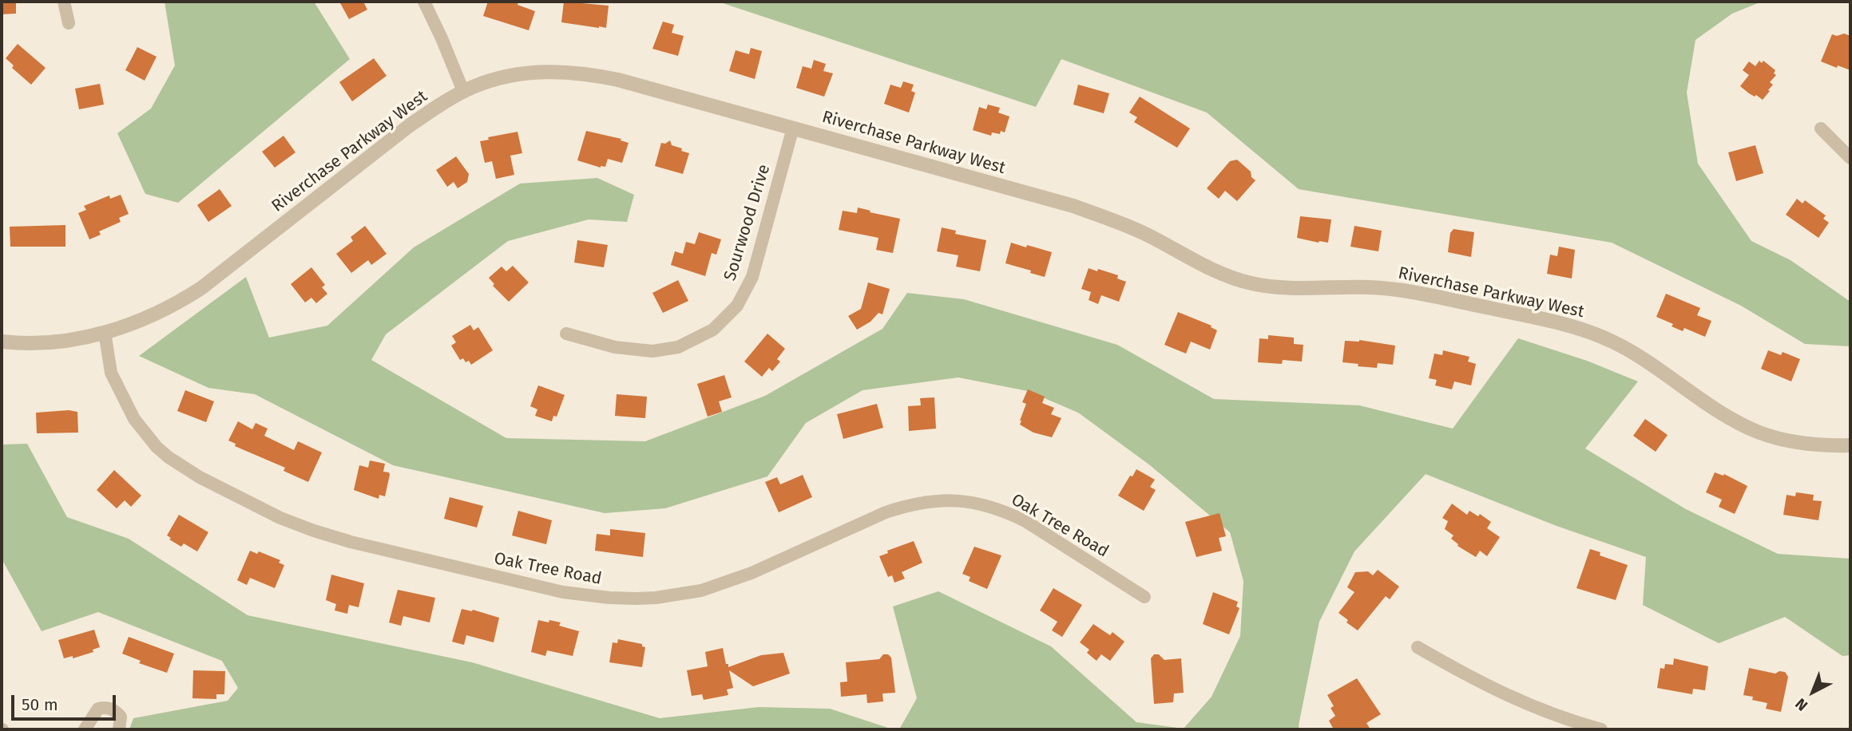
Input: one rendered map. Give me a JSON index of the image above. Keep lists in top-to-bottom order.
{
  "streets": {
    "street": ["Riverchase Parkway West", "Sourwood Drive", "Oak Tree Road"]
  },
  "crossings": [
    ["Riverchase Parkway West", "Sourwood Drive"],
    ["Riverchase Parkway West", "Oak Tree Road"]
  ],
  "scale_bar": "50 m",
  "north": "bottom left"
}
